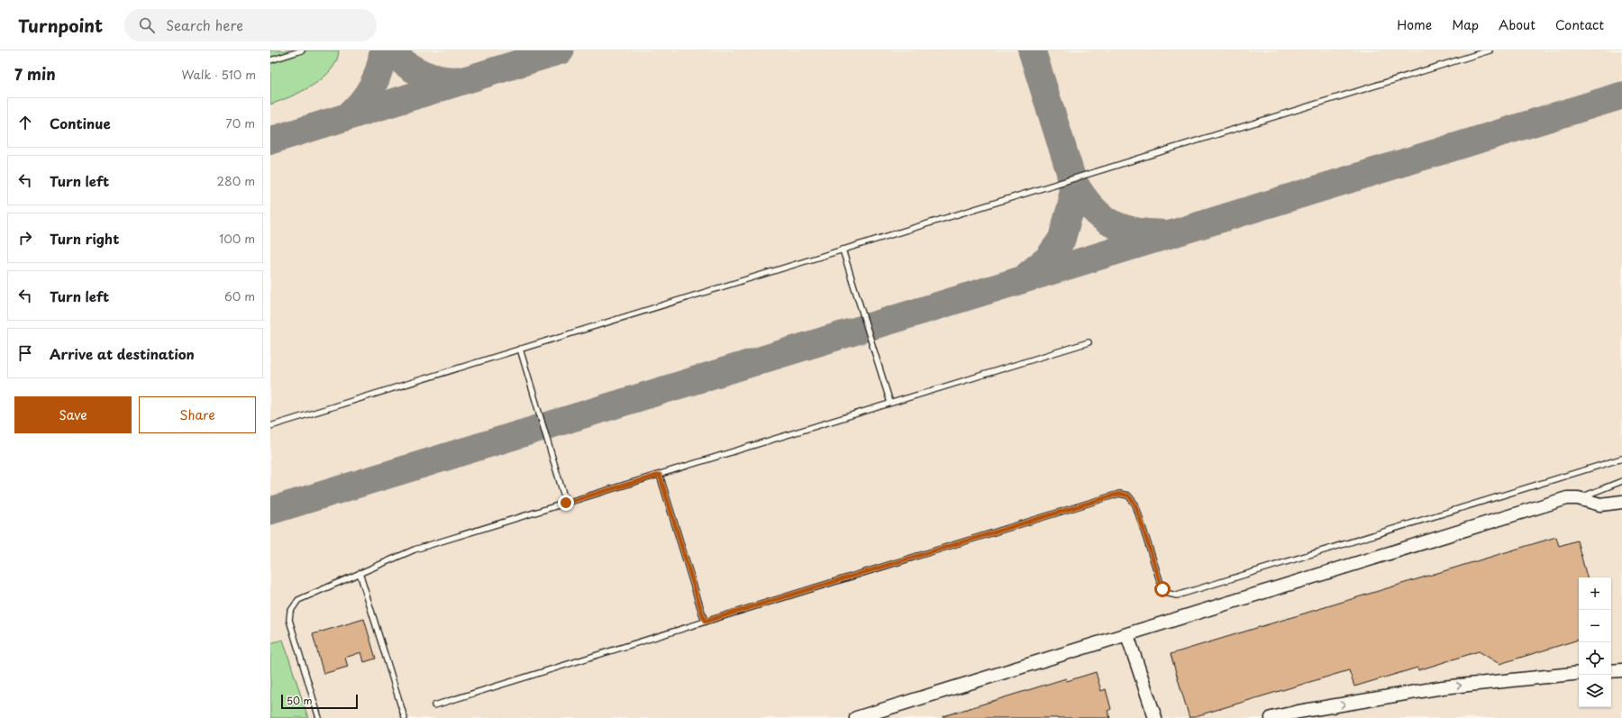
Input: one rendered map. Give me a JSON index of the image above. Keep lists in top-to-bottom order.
{
  "scale_bar": "50 m",
  "page": {
    "header": "Turnpoint",
    "search": "Search here",
    "nav": [
      "Home",
      "Map",
      "About",
      "Contact"
    ],
    "heading": ["7 min", "Walk · 510 m"],
    "list": [
      ["Continue", "70 m"],
      ["Turn left", "280 m"],
      ["Turn right", "100 m"],
      ["Turn left", "60 m"],
      "Arrive at destination"
    ],
    "buttons": ["Save", "Share"],
    "map_buttons": ["+", "−"],
    "scale": "50 m"
  }
}
